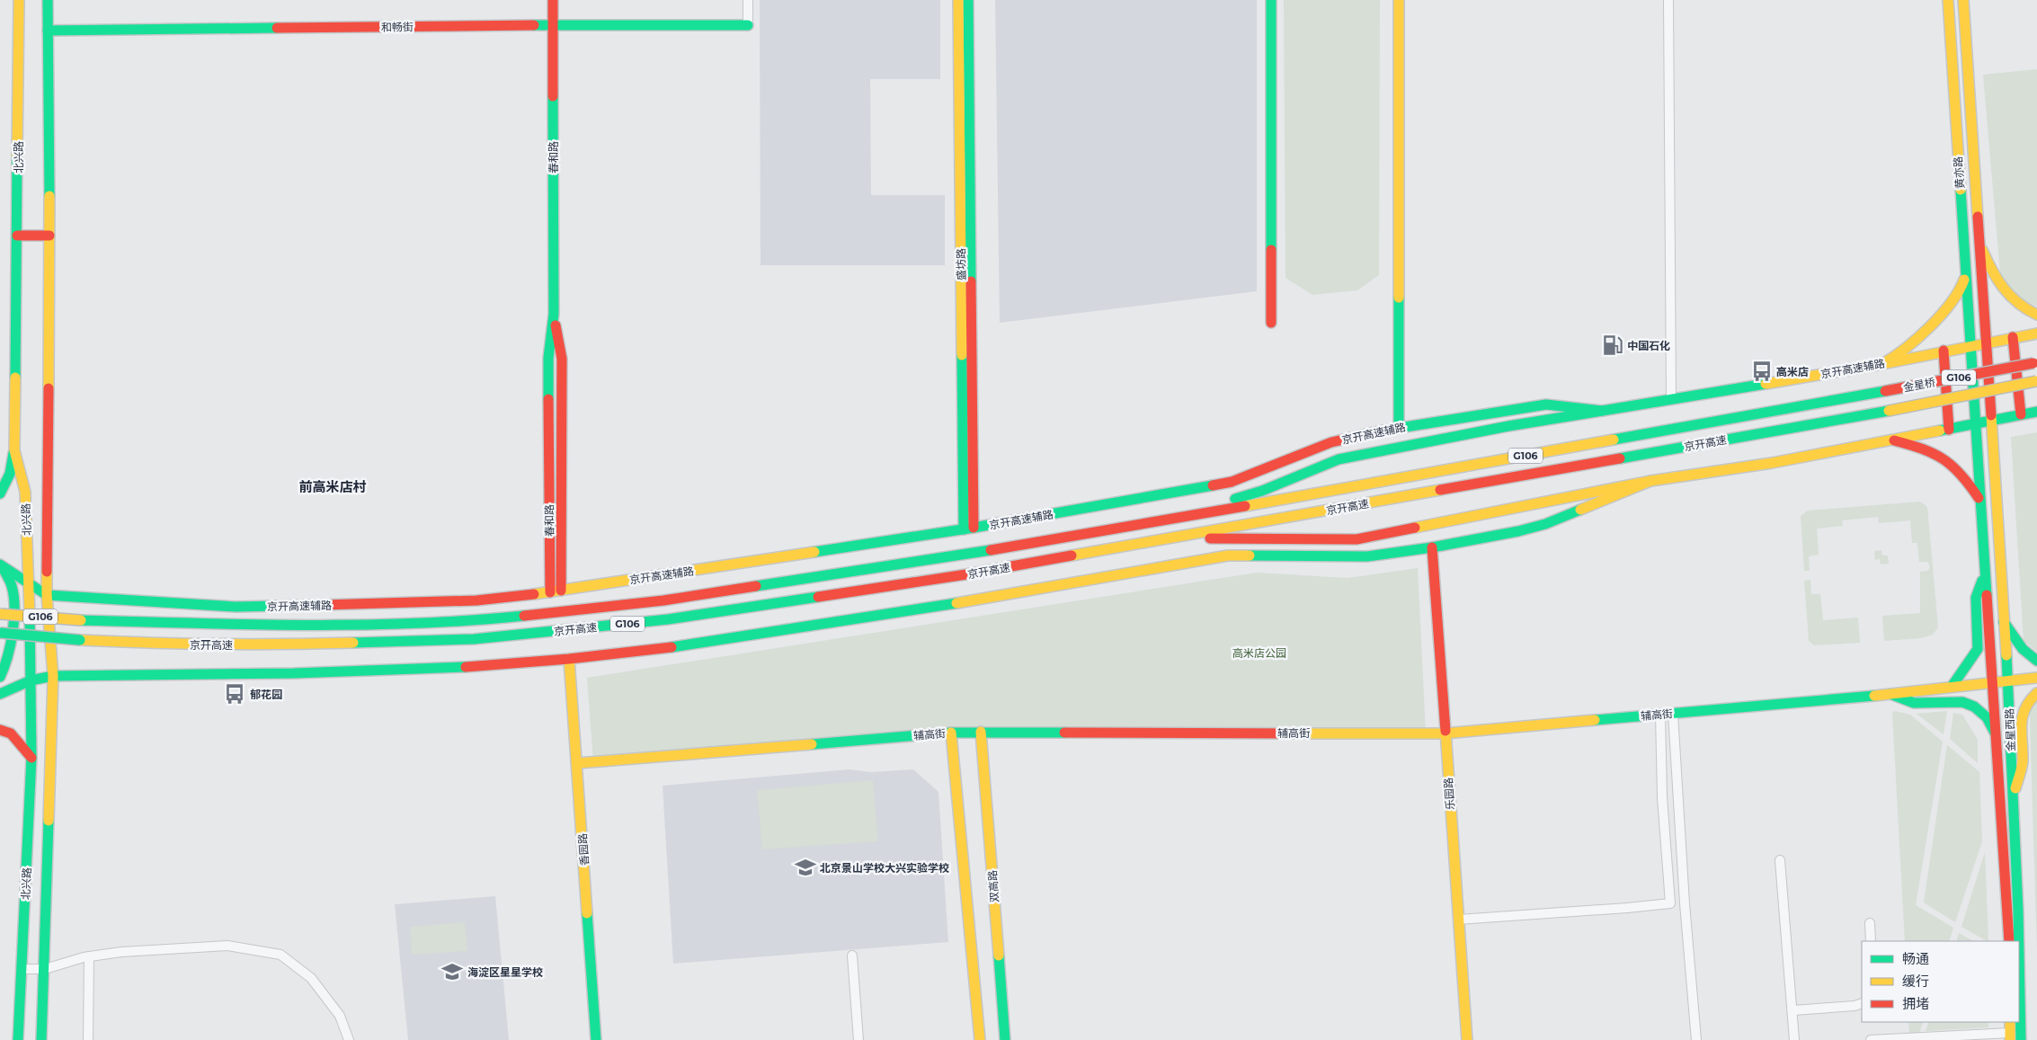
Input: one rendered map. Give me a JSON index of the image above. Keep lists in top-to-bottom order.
{
  "streets": {
    "main road": [
      "和畅街",
      "北兴路",
      "春和路",
      "黄亦路",
      "盛坊路",
      "京开高速辅路",
      "G106",
      "金星桥",
      "京开高速",
      "辅高街",
      "金星西路",
      "乐园路",
      "香园路",
      "双高路"
    ]
  },
  "crossings": [
    ["和畅街", "北兴路"],
    ["和畅街", "春和路"],
    ["北兴路", "京开高速辅路"],
    ["春和路", "京开高速辅路"],
    ["黄亦路", "京开高速辅路"],
    ["黄亦路", "金星西路"],
    ["盛坊路", "京开高速辅路"],
    ["金星桥", "京开高速"],
    ["辅高街", "金星西路"],
    ["辅高街", "乐园路"],
    ["辅高街", "香园路"],
    ["辅高街", "双高路"]
  ],
  "districts": ["前高米店村"],
  "parks": ["高米店公园"],
  "places": {
    "fuel station": ["中国石化"],
    "bus stop": ["高米店", "郁花园"],
    "school or university": ["北京景山学校大兴实验学校", "海淀区星星学校"]
  },
  "legend": ["畅通", "缓行", "拥堵"]
}
